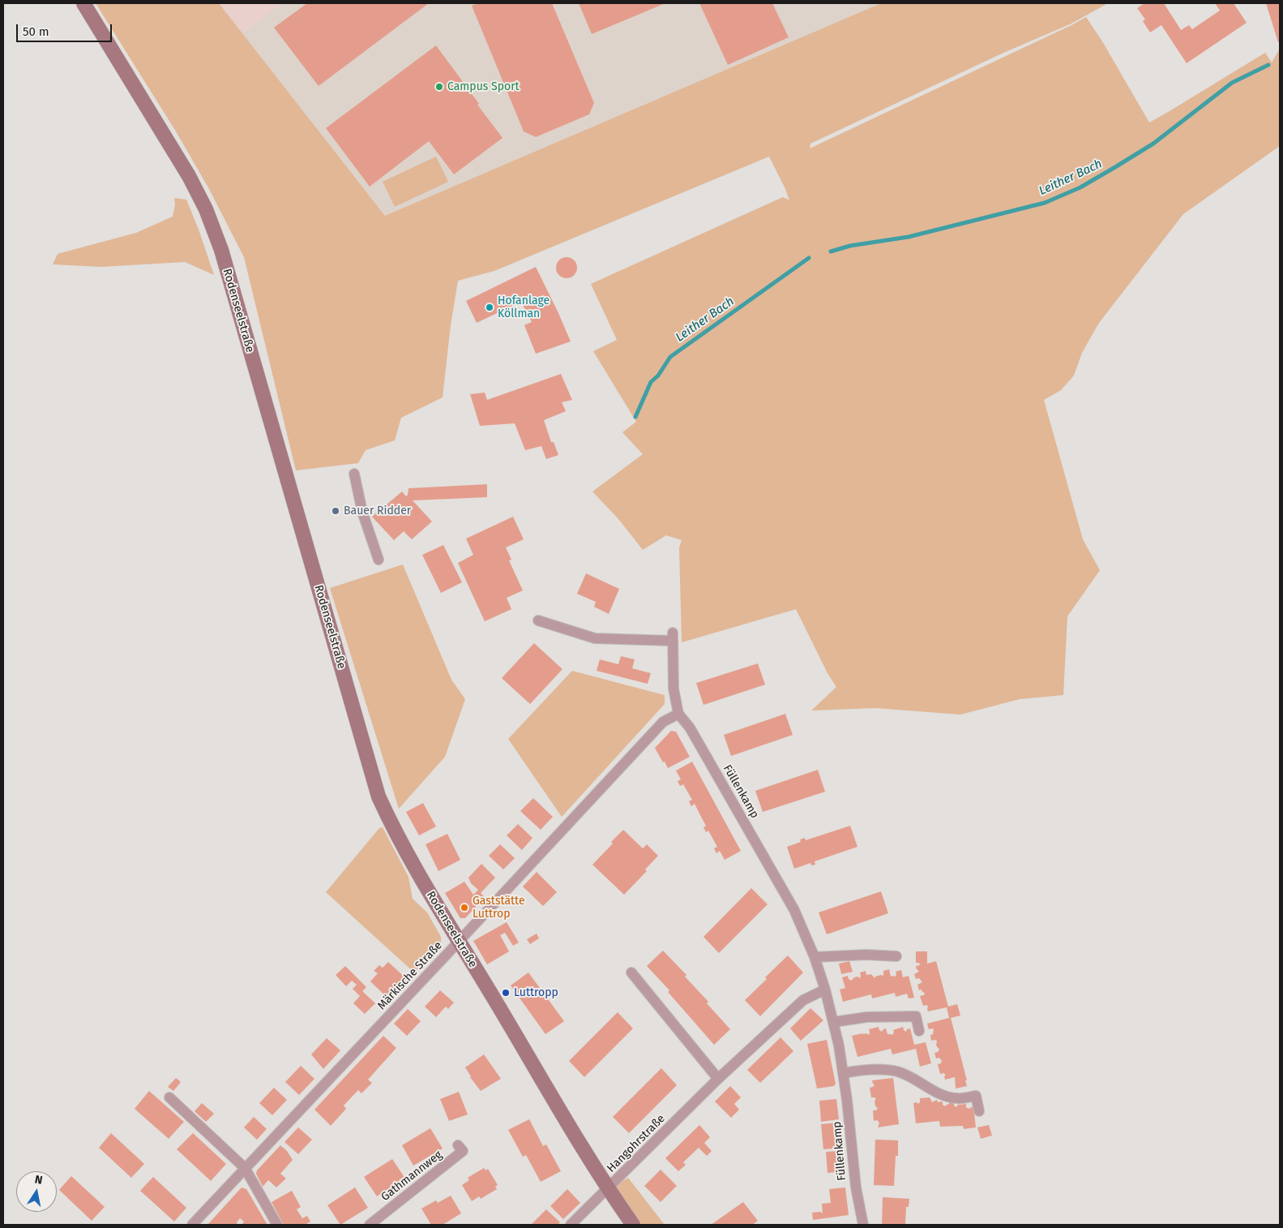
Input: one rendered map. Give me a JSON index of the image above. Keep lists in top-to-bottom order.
{
  "streets": {
    "main road": ["Rodenseelstraße"],
    "street": [
      "Füllenkamp",
      "Märkische Straße",
      "Hangohrstraße",
      "Gathmannweg"
    ]
  },
  "crossings": [
    ["Rodenseelstraße", "Märkische Straße"],
    ["Rodenseelstraße", "Hangohrstraße"],
    ["Füllenkamp", "Märkische Straße"],
    ["Füllenkamp", "Hangohrstraße"]
  ],
  "water": ["Leither Bach"],
  "places": [
    "Campus Sport",
    "Hofanlage Köllman",
    "Bauer Ridder",
    "Gaststätte Luttrop",
    "Luttropp"
  ],
  "scale_bar": "50 m",
  "north": "top"
}
